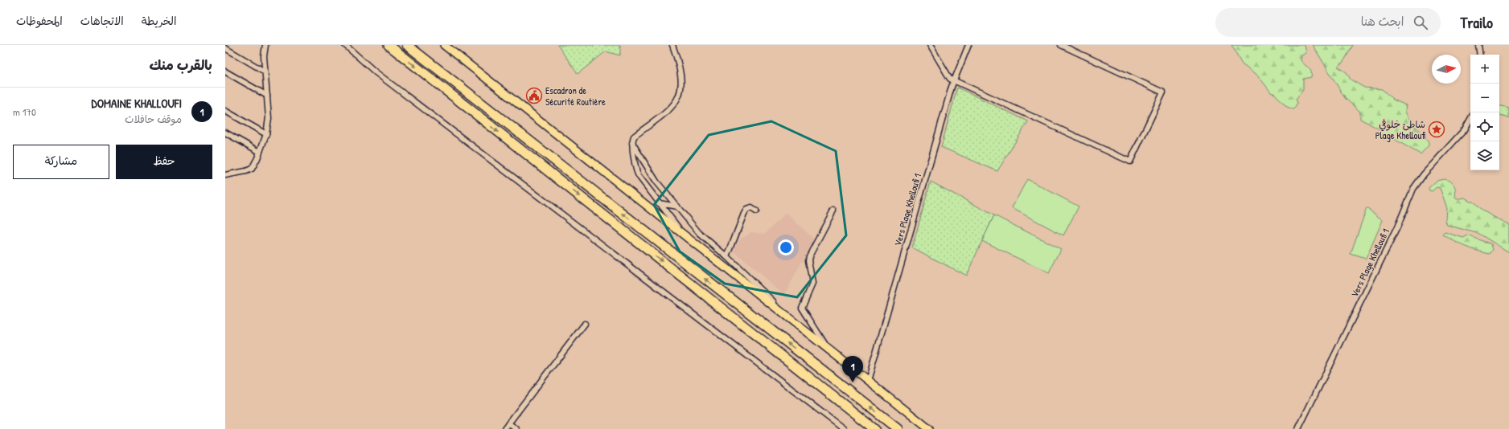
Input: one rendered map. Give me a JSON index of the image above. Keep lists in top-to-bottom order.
{
  "streets": {
    "street": ["Vers Plage Khelloufi 1"]
  },
  "places": {
    "public building": ["Escadron de Sécurité Routière"],
    "place": ["شاطئ خلوفي Plage Khelloufi"]
  },
  "north": "right",
  "page": {
    "header": "Trailo",
    "search": "ابحث هنا",
    "nav": ["الخريطة", "الاتجاهات", "المحفوظات"],
    "heading": "بالقرب منك",
    "map_buttons": ["+", "−"],
    "list": [
      {
        "mark": "1",
        "name": "DOMAINE KHALLOUFI",
        "note": "موقف حافلات",
        "value": "170 m"
      }
    ],
    "buttons": ["حفظ", "مشاركة"],
    "pins": "1"
  }
}
